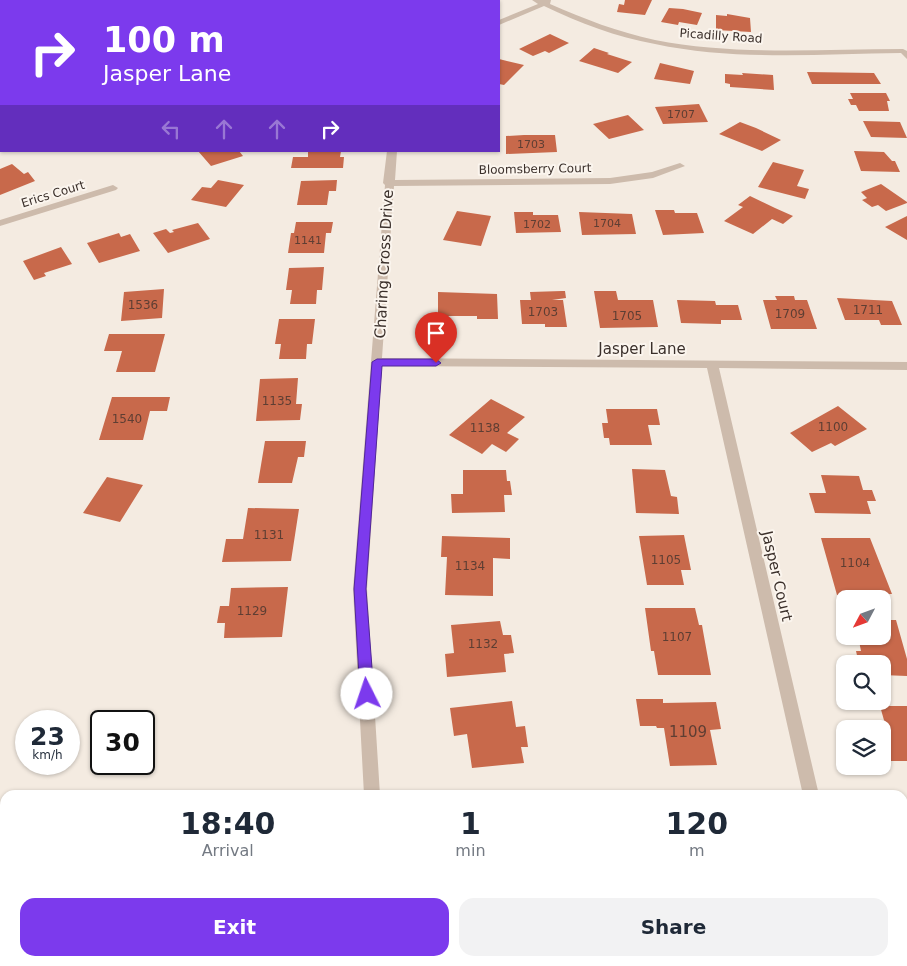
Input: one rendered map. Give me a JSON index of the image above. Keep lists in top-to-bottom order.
{
  "streets": {
    "street": [
      "Picadilly Road",
      "Bloomsberry Court",
      "Erics Court",
      "Charing Cross Drive",
      "Jasper Lane",
      "Jasper Court"
    ]
  },
  "crossings": [
    ["Bloomsberry Court", "Charing Cross Drive"],
    ["Charing Cross Drive", "Jasper Lane"],
    ["Jasper Lane", "Jasper Court"]
  ],
  "house_numbers": [
    "1707",
    "1703",
    "1704",
    "1702",
    "1141",
    "1536",
    "1711",
    "1703",
    "1709",
    "1705",
    "1135",
    "1540",
    "1100",
    "1138",
    "1131",
    "1105",
    "1104",
    "1134",
    "1129",
    "1107",
    "1132",
    "1109"
  ],
  "north": "bottom left",
  "page": {
    "turn": ["100 m", "Jasper Lane"],
    "speed": "23 km/h",
    "limit": "30",
    "eta": [
      "18:40",
      "Arrival",
      "1",
      "min",
      "120",
      "m"
    ],
    "buttons": ["Exit", "Share"]
  }
}
